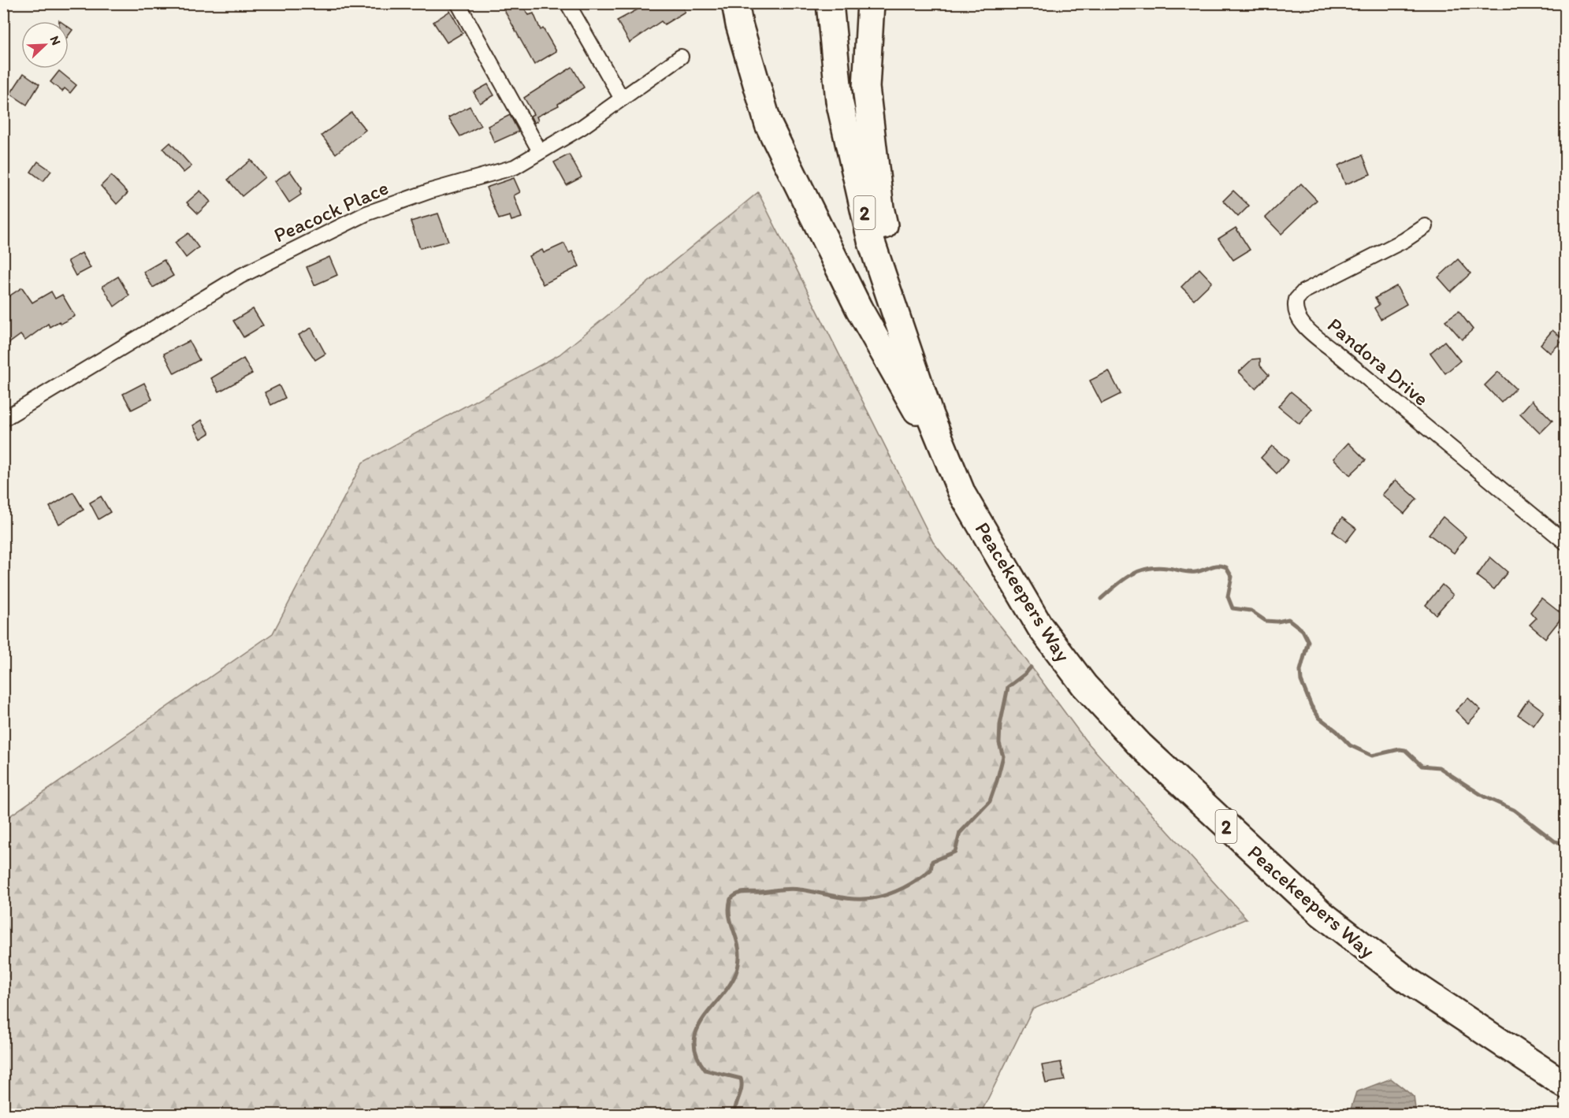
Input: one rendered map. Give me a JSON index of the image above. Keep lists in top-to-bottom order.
{
  "streets": {
    "highway": ["2", "Peacekeepers Way"],
    "street": ["Peacock Place", "Pandora Drive"]
  },
  "north": "top right"
}
